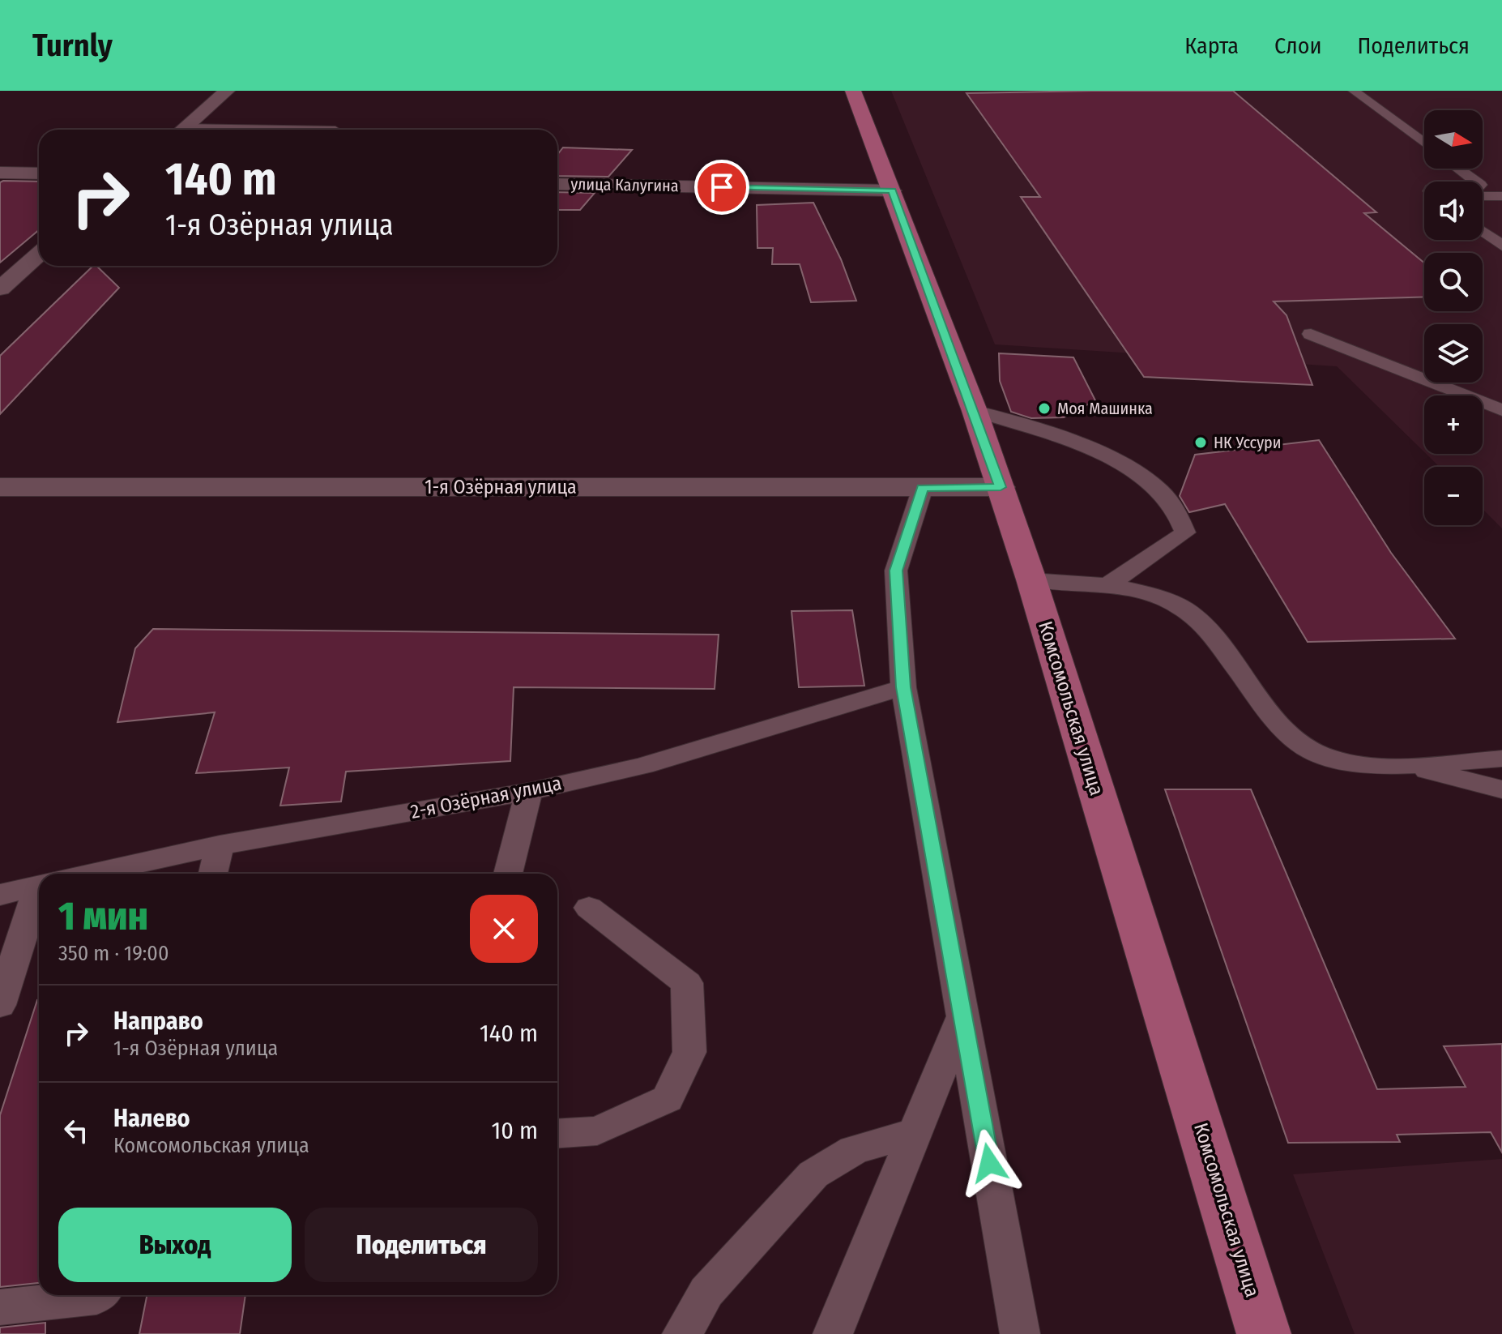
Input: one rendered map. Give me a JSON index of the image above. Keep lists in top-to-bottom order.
{
  "streets": {
    "main road": ["Комсомольская улица"],
    "street": ["улица Калугина", "1-я Озёрная улица"],
    "lane": ["2-я Озёрная улица"]
  },
  "crossings": [
    ["улица Калугина", "Комсомольская улица"],
    ["1-я Озёрная улица", "Комсомольская улица"]
  ],
  "places": ["Моя Машинка", "НК Уссури"],
  "north": "right",
  "page": {
    "header": "Turnly",
    "nav": ["Карта", "Слои", "Поделиться"],
    "map_buttons": ["+", "−"],
    "turn": ["140 m", "1-я Озёрная улица"],
    "heading": ["1 мин", "350 m · 19:00"],
    "list": [
      {
        "name": "Направо",
        "note": "1-я Озёрная улица",
        "value": "140 m"
      },
      {
        "name": "Налево",
        "note": "Комсомольская улица",
        "value": "10 m"
      }
    ],
    "buttons": ["Выход", "Поделиться"]
  }
}
